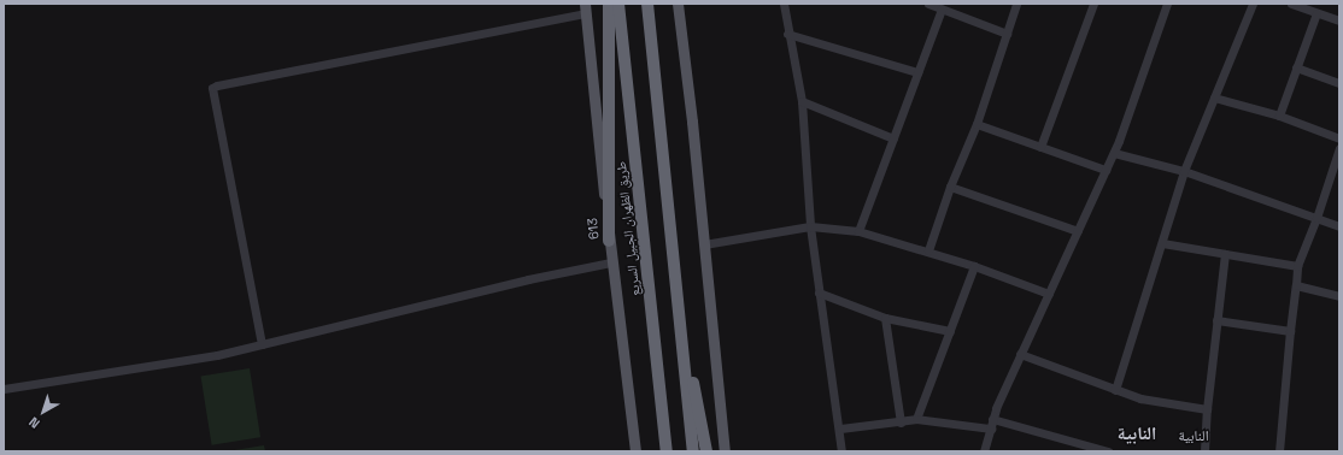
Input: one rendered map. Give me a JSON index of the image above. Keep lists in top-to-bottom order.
{
  "streets": {
    "highway": ["طريق الظهران الجبيل السريع"],
    "main road": ["613"]
  },
  "districts": ["النابية", "النابية"],
  "north": "bottom left"
}
